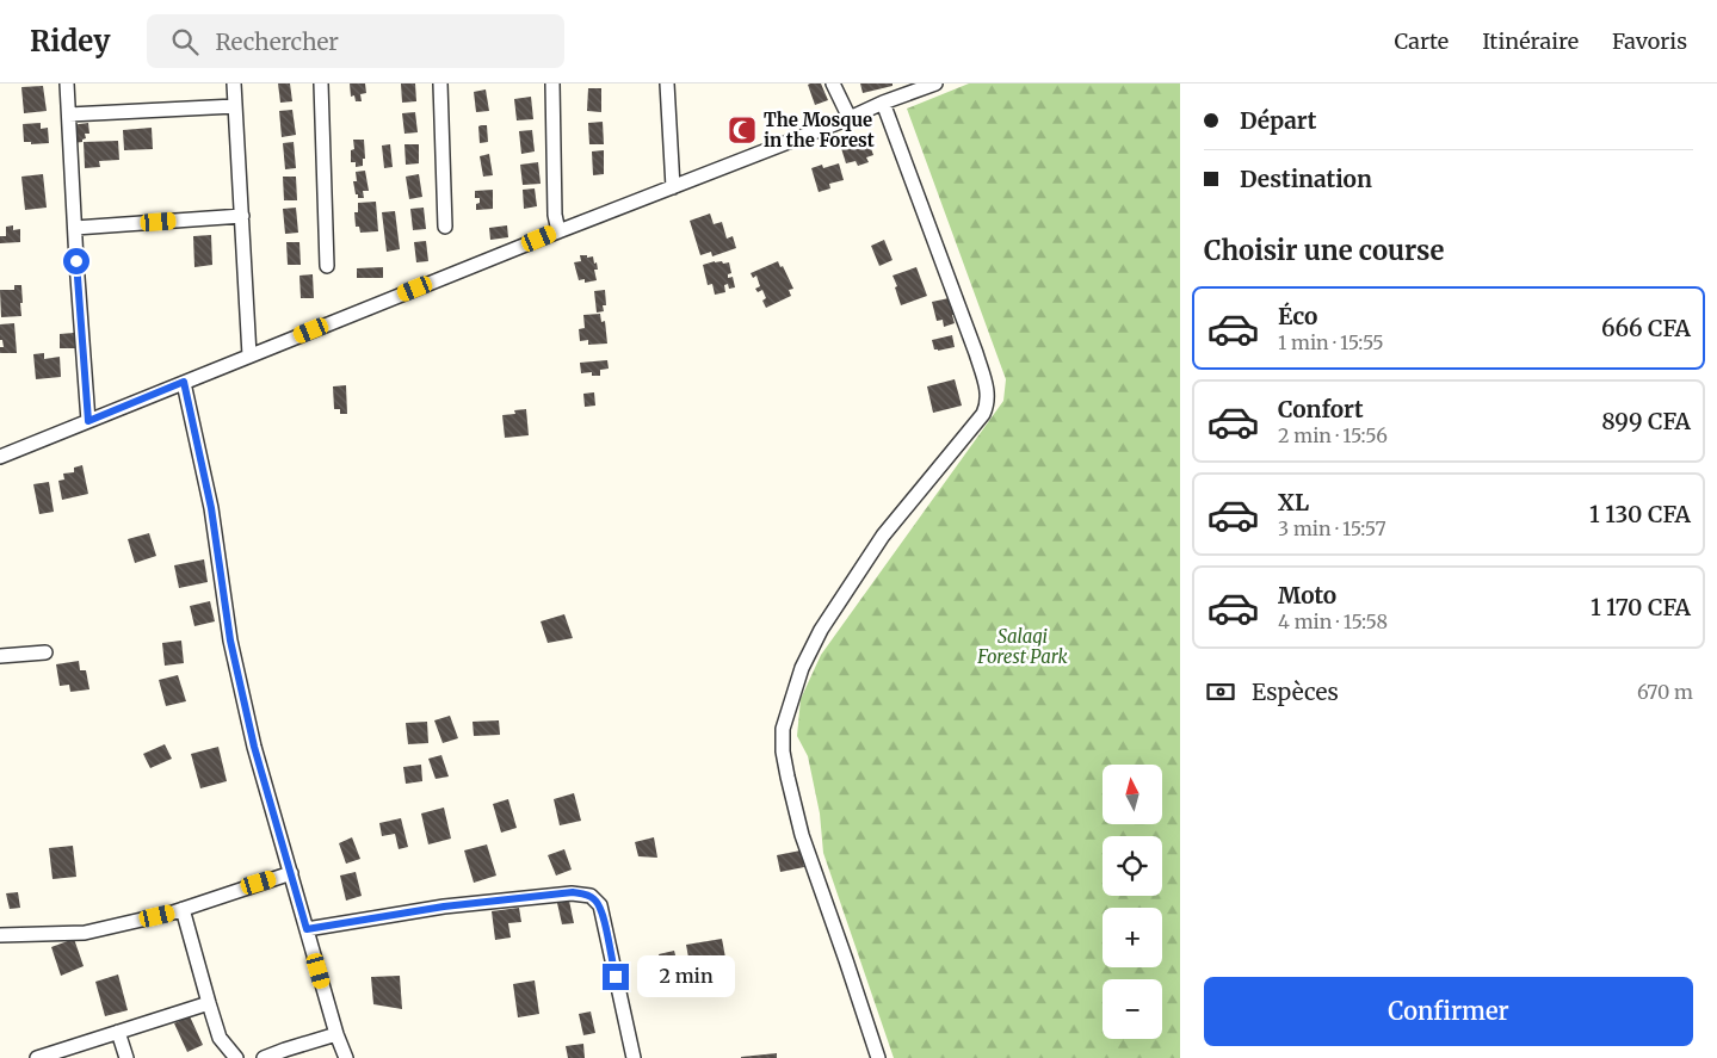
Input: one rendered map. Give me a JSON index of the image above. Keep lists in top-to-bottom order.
{
  "parks": ["Salagi Forest Park"],
  "places": {
    "mosque": ["The Mosque in the Forest"]
  },
  "north": "top",
  "page": {
    "header": "Ridey",
    "search": "Rechercher",
    "nav": ["Carte", "Itinéraire", "Favoris"],
    "banner": ["Départ", "Destination"],
    "heading": "Choisir une course",
    "list": [
      {
        "name": "Éco",
        "note": "1 min · 15:55",
        "value": "666 CFA"
      },
      {
        "name": "Confort",
        "note": "2 min · 15:56",
        "value": "899 CFA"
      },
      {
        "name": "XL",
        "note": "3 min · 15:57",
        "value": "1 130 CFA"
      },
      {
        "name": "Moto",
        "note": "4 min · 15:58",
        "value": "1 170 CFA"
      }
    ],
    "pay": ["Espèces", "670 m"],
    "map_buttons": ["+", "−"],
    "bubble": "2 min",
    "buttons": "Confirmer"
  }
}
